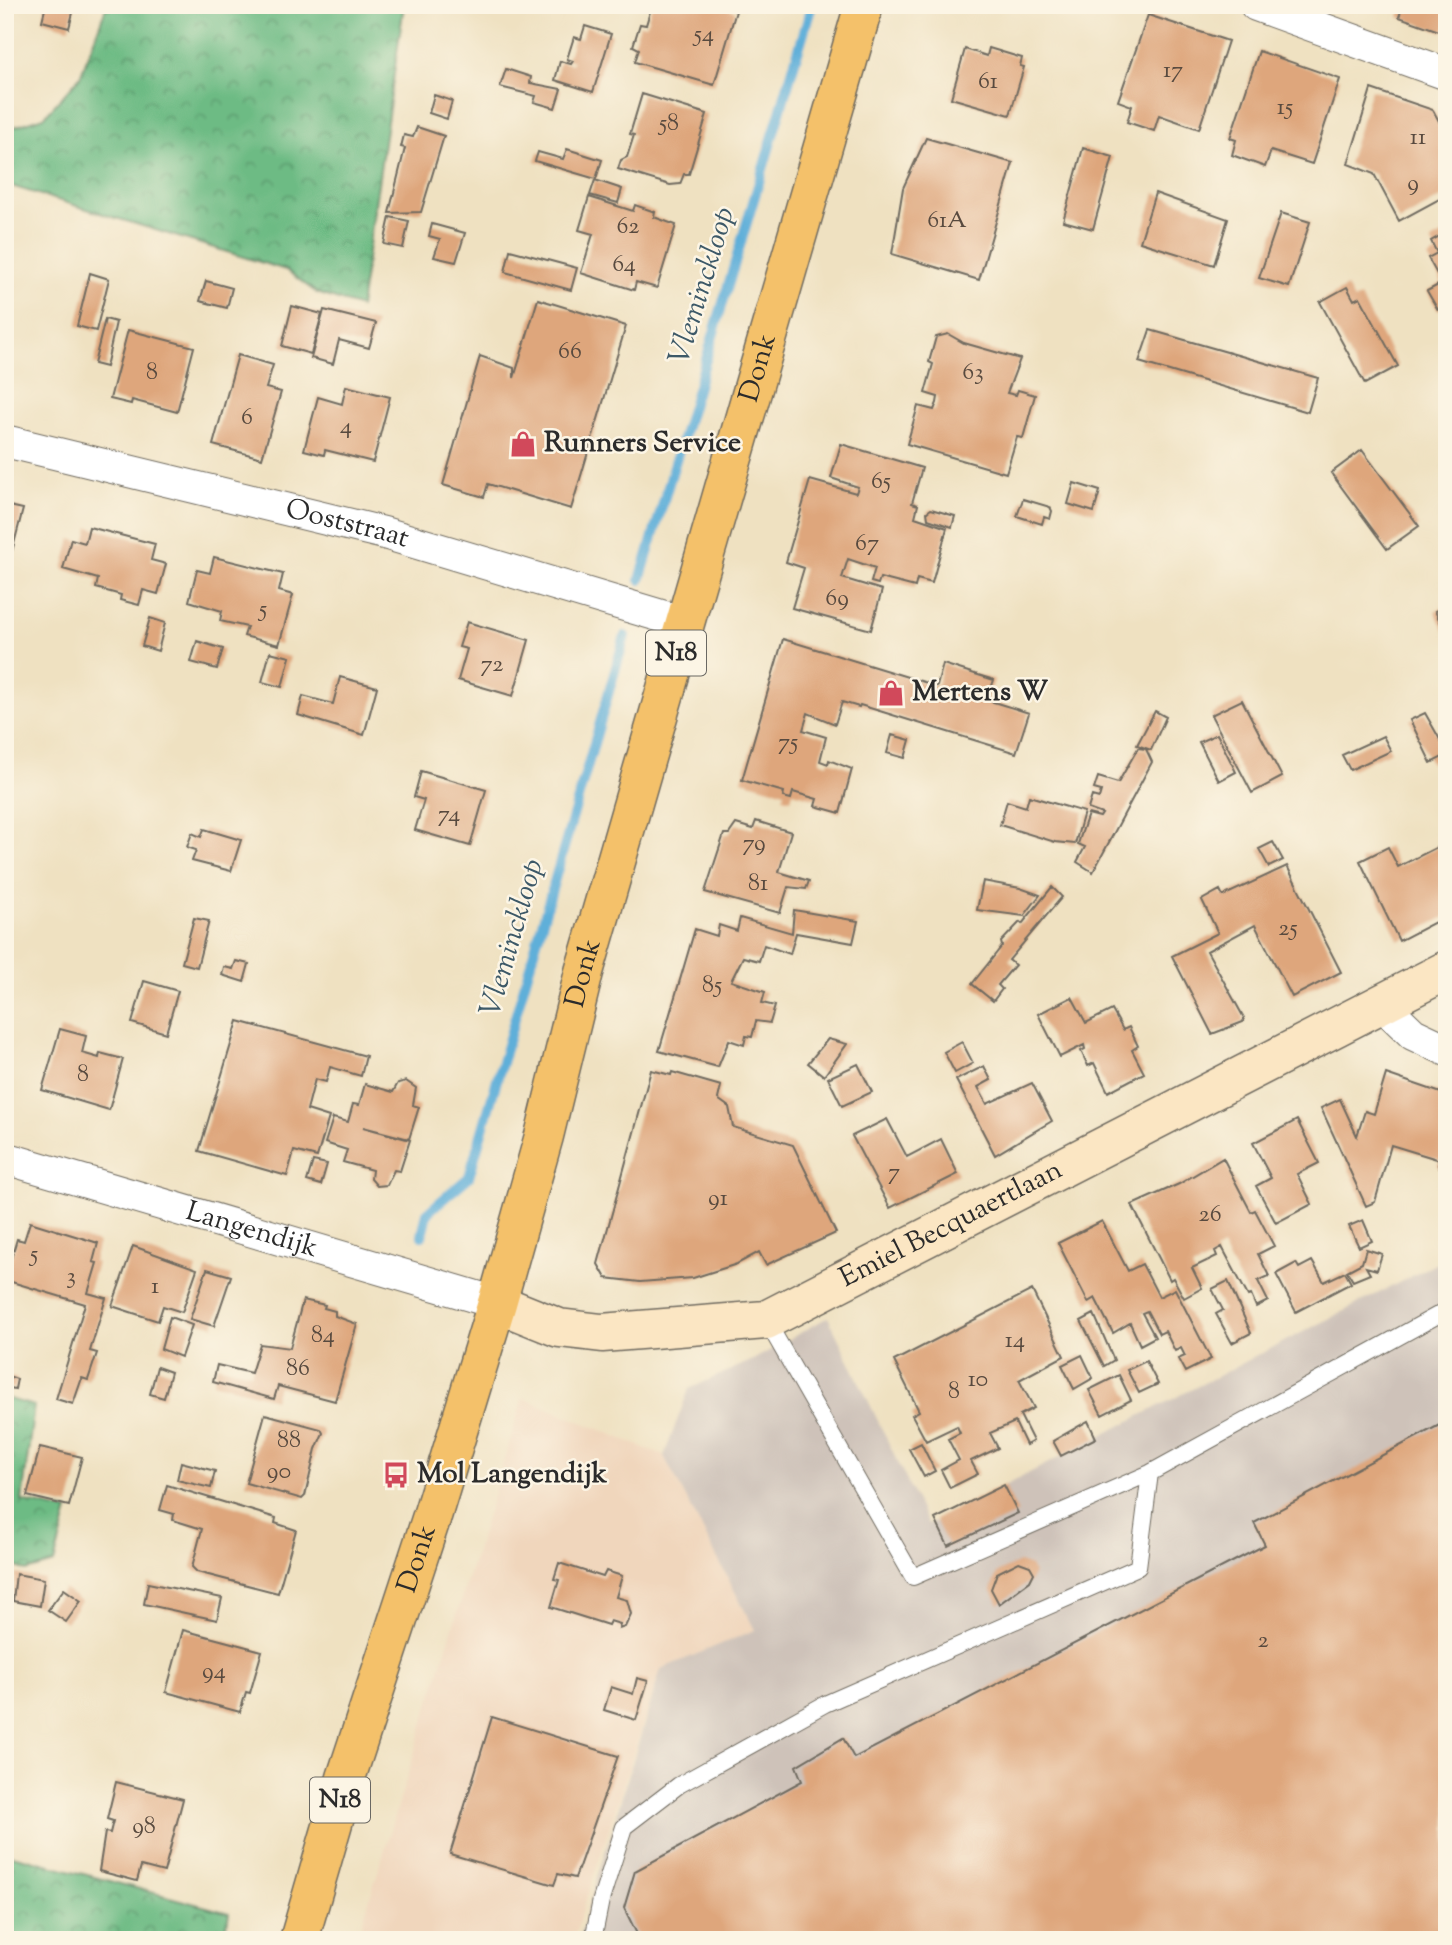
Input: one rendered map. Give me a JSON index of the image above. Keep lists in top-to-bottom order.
{
  "streets": {
    "main road": ["Donk", "N18"],
    "street": ["Ooststraat", "Emiel Becquaertlaan", "Langendijk"]
  },
  "crossings": [
    ["Donk", "Ooststraat"],
    ["Donk", "Emiel Becquaertlaan"],
    ["Donk", "Langendijk"],
    ["Emiel Becquaertlaan", "Langendijk"]
  ],
  "water": ["Vleminckloop"],
  "places": {
    "shop": ["Runners Service", "Mertens W"],
    "bus stop": ["Mol Langendijk"]
  },
  "house_numbers": [
    "54",
    "17",
    "61",
    "15",
    "58",
    "11",
    "9",
    "61A",
    "62",
    "64",
    "66",
    "8",
    "63",
    "6",
    "4",
    "65",
    "67",
    "69",
    "5",
    "72",
    "75",
    "74",
    "79",
    "81",
    "25",
    "85",
    "8",
    "7",
    "91",
    "26",
    "5",
    "3",
    "1",
    "84",
    "14",
    "86",
    "10",
    "8",
    "88",
    "90",
    "2",
    "94",
    "98"
  ]
}
